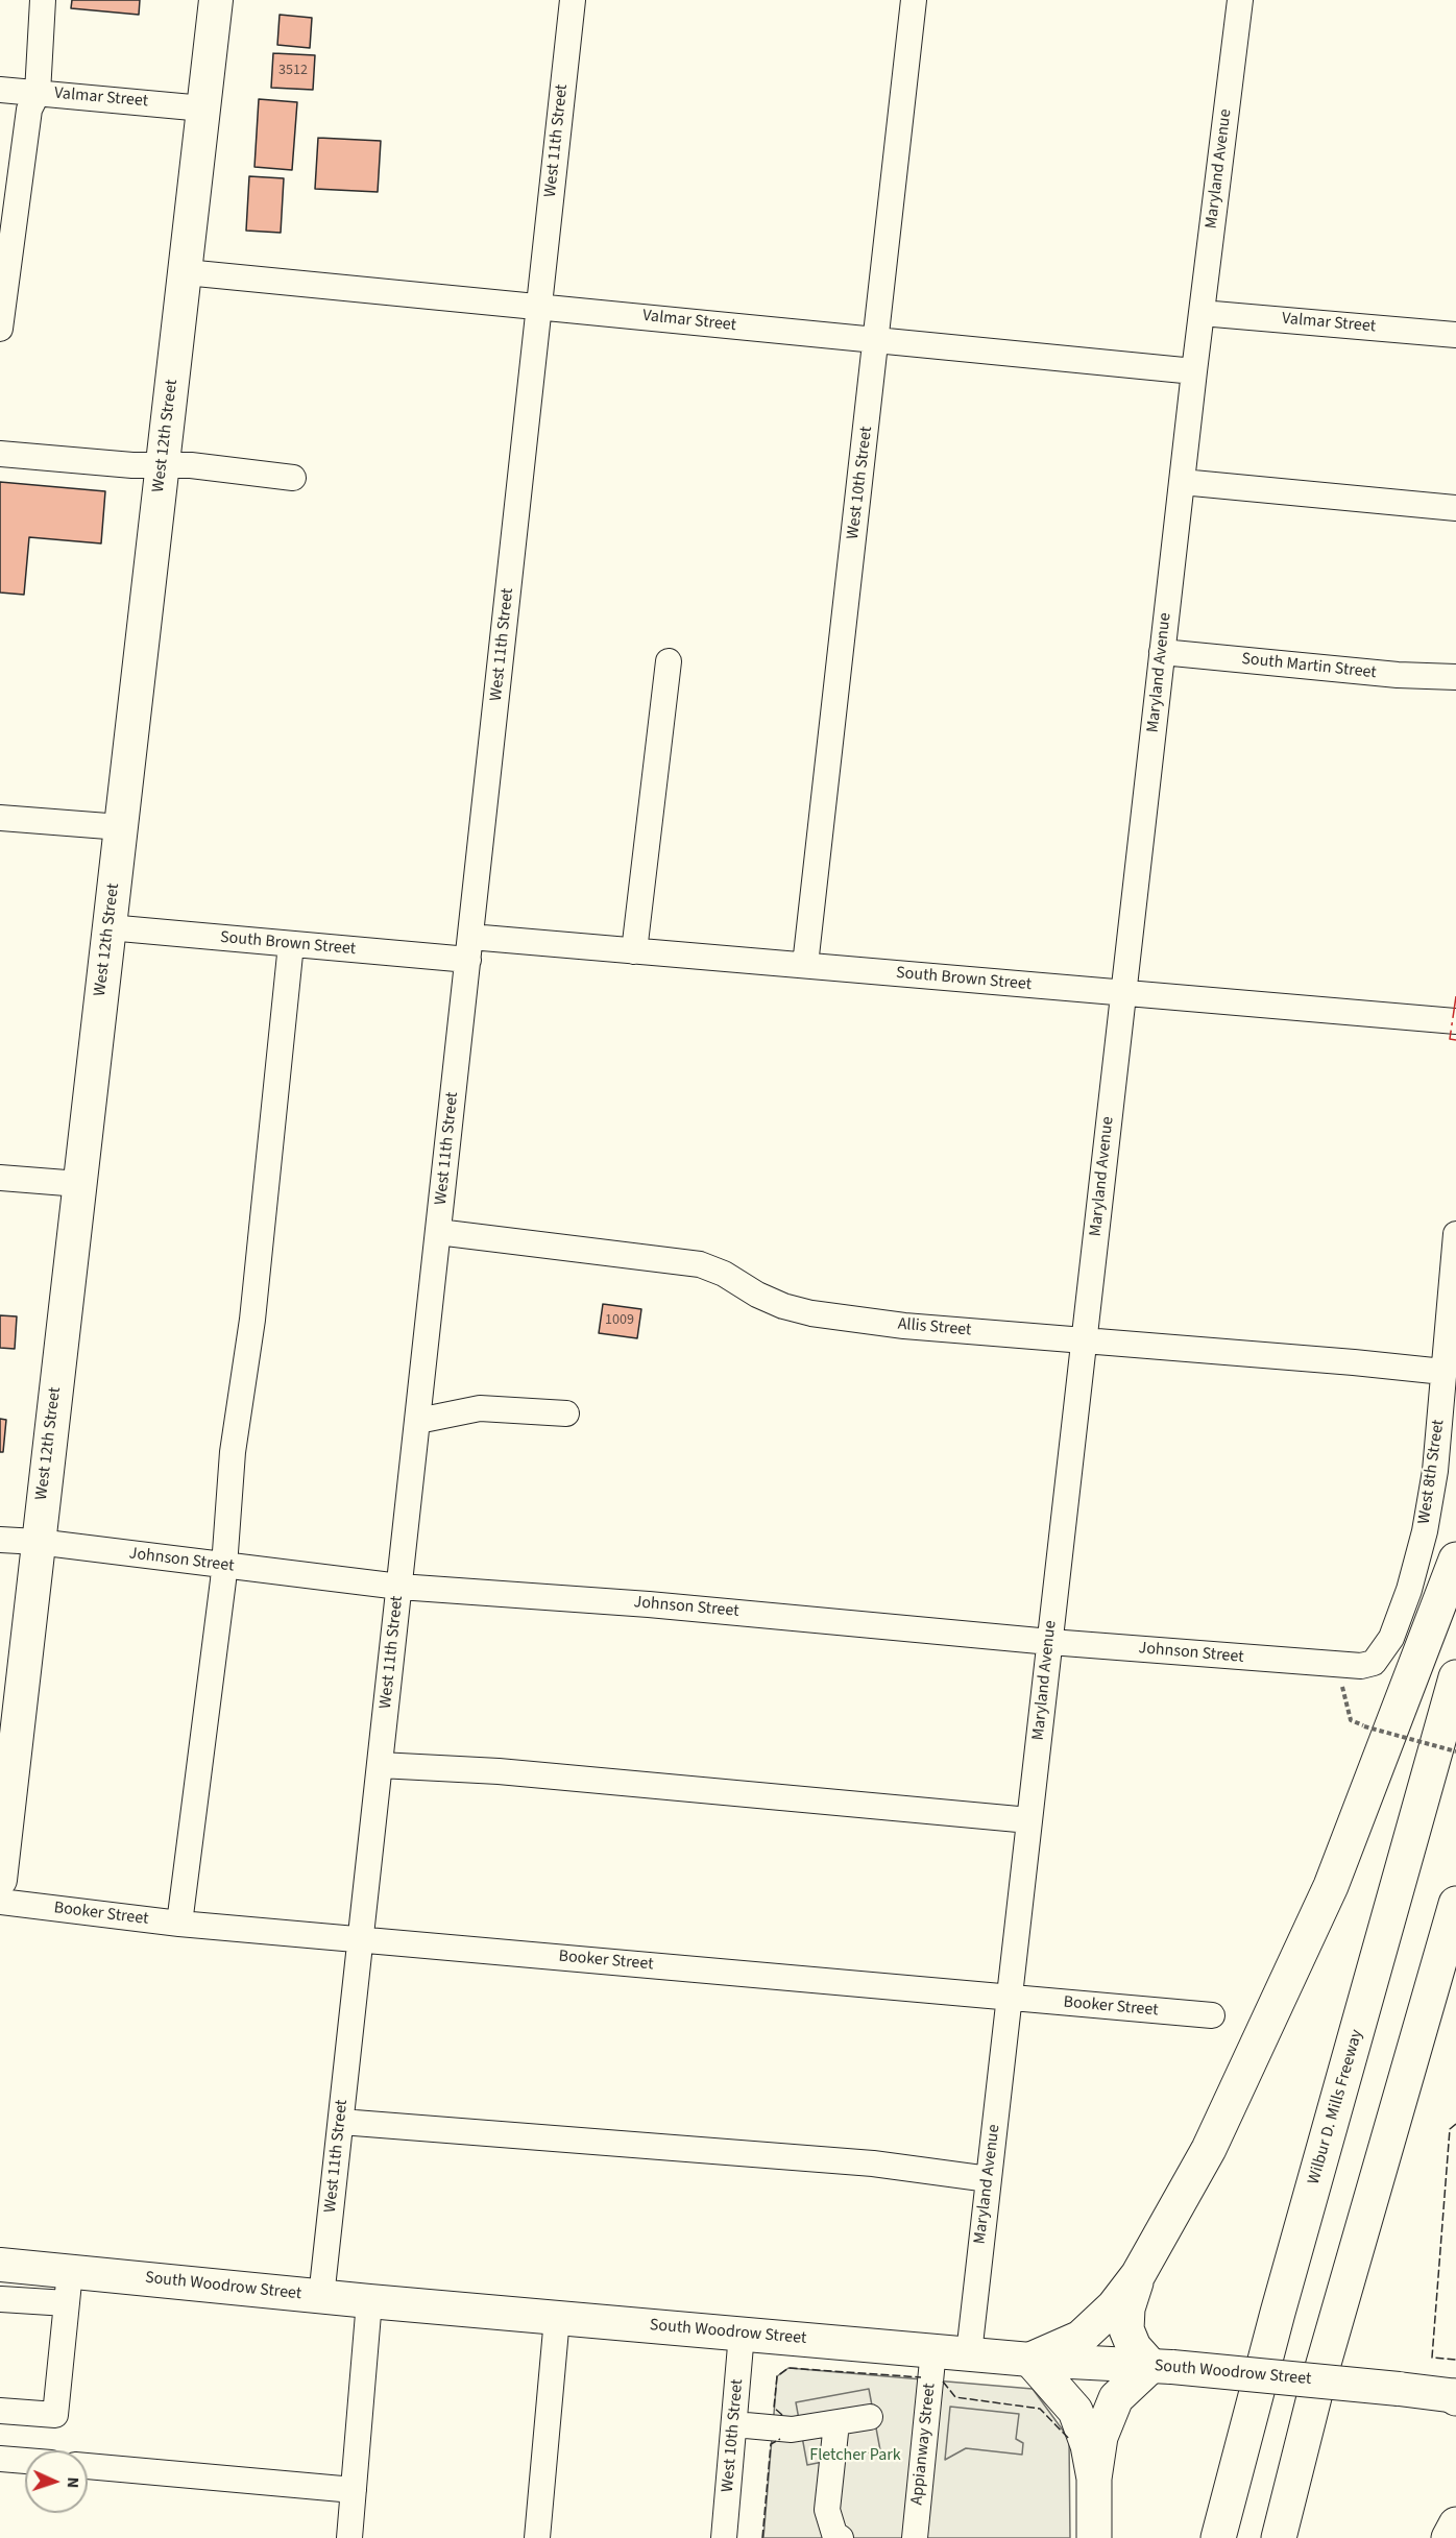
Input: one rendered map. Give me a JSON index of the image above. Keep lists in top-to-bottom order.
{
  "streets": {
    "highway": ["Wilbur D. Mills Freeway"],
    "main road": ["West 12th Street", "South Woodrow Street"],
    "street": [
      "Valmar Street",
      "West 11th Street",
      "Maryland Avenue",
      "West 10th Street",
      "South Martin Street",
      "South Brown Street",
      "Allis Street",
      "West 8th Street",
      "Johnson Street",
      "Booker Street",
      "Appianway Street"
    ]
  },
  "crossings": [
    ["Valmar Street", "West 11th Street"],
    ["Valmar Street", "Maryland Avenue"],
    ["Valmar Street", "West 12th Street"],
    ["Valmar Street", "West 10th Street"],
    ["West 11th Street", "South Brown Street"],
    ["West 11th Street", "Allis Street"],
    ["West 11th Street", "Johnson Street"],
    ["West 11th Street", "Booker Street"],
    ["West 11th Street", "South Woodrow Street"],
    ["Maryland Avenue", "South Martin Street"],
    ["Maryland Avenue", "South Brown Street"],
    ["Maryland Avenue", "Allis Street"],
    ["Maryland Avenue", "Johnson Street"],
    ["Maryland Avenue", "Booker Street"],
    ["Maryland Avenue", "South Woodrow Street"],
    ["West 12th Street", "South Brown Street"],
    ["West 12th Street", "Johnson Street"],
    ["West 10th Street", "South Brown Street"],
    ["West 10th Street", "South Woodrow Street"],
    ["Allis Street", "West 8th Street"],
    ["West 8th Street", "Johnson Street"],
    ["South Woodrow Street", "Appianway Street"]
  ],
  "parks": ["Fletcher Park"],
  "house_numbers": ["3512", "1009"],
  "north": "right"
}
